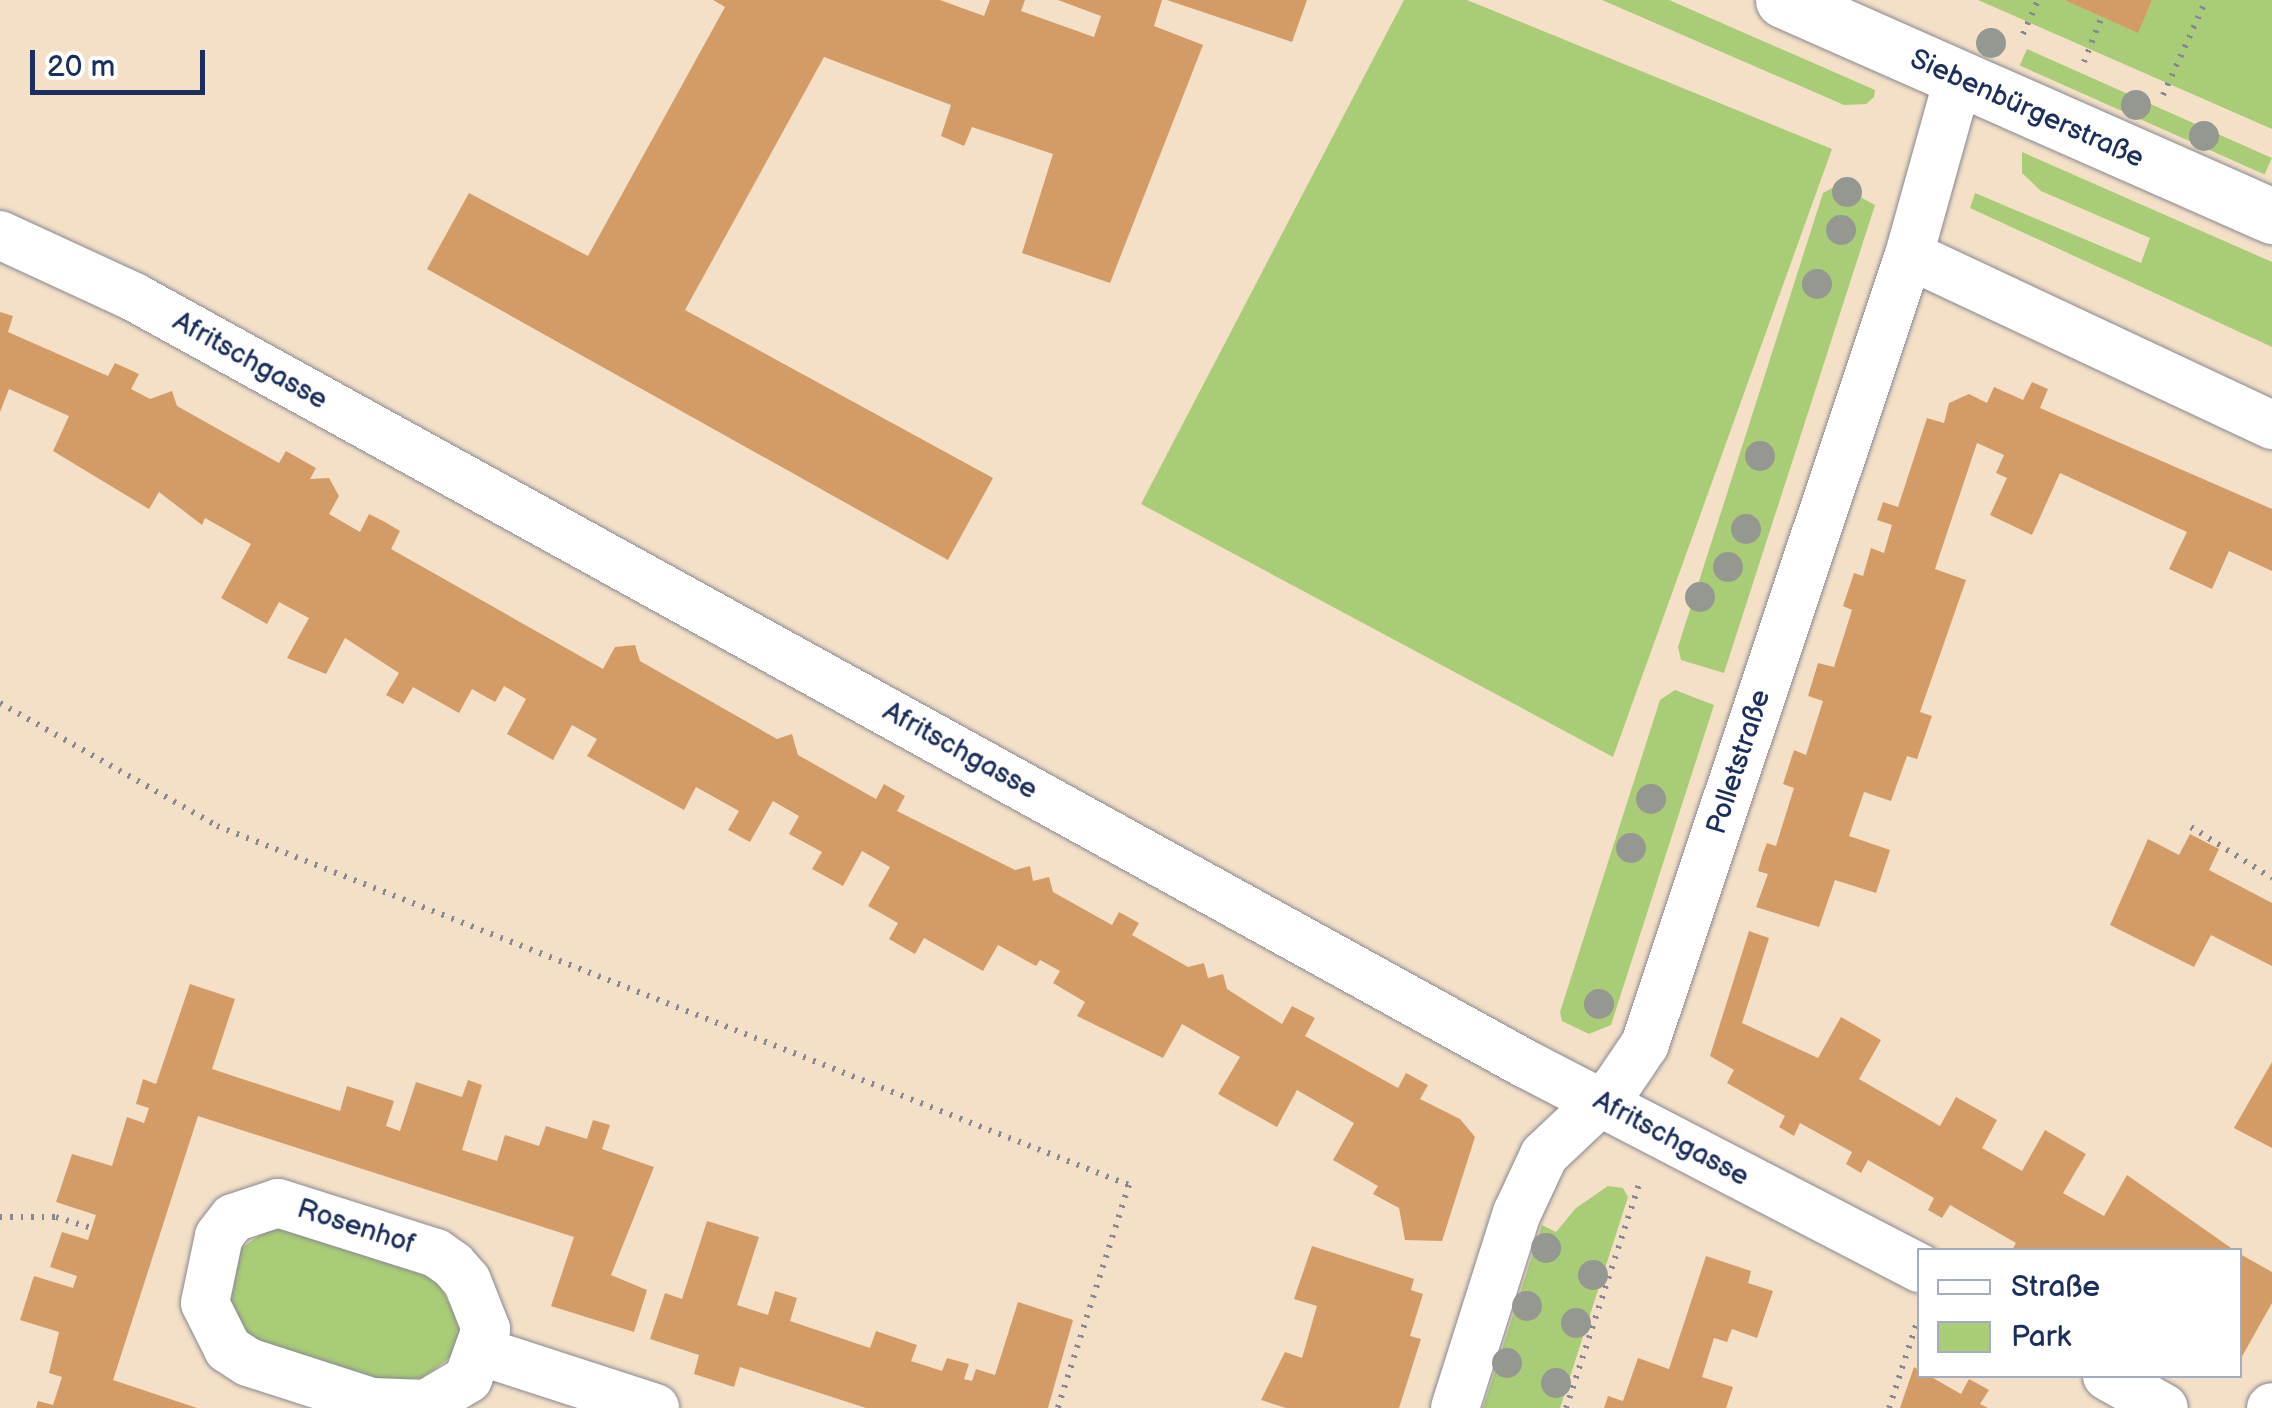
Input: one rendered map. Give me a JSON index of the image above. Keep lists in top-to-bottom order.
{
  "streets": {
    "street": [
      "Siebenbürgerstraße",
      "Afritschgasse",
      "Polletstraße",
      "Rosenhof"
    ]
  },
  "crossings": [
    ["Siebenbürgerstraße", "Polletstraße"],
    ["Afritschgasse", "Polletstraße"]
  ],
  "legend": ["Straße", "Park"],
  "scale_bar": "20 m"
}
